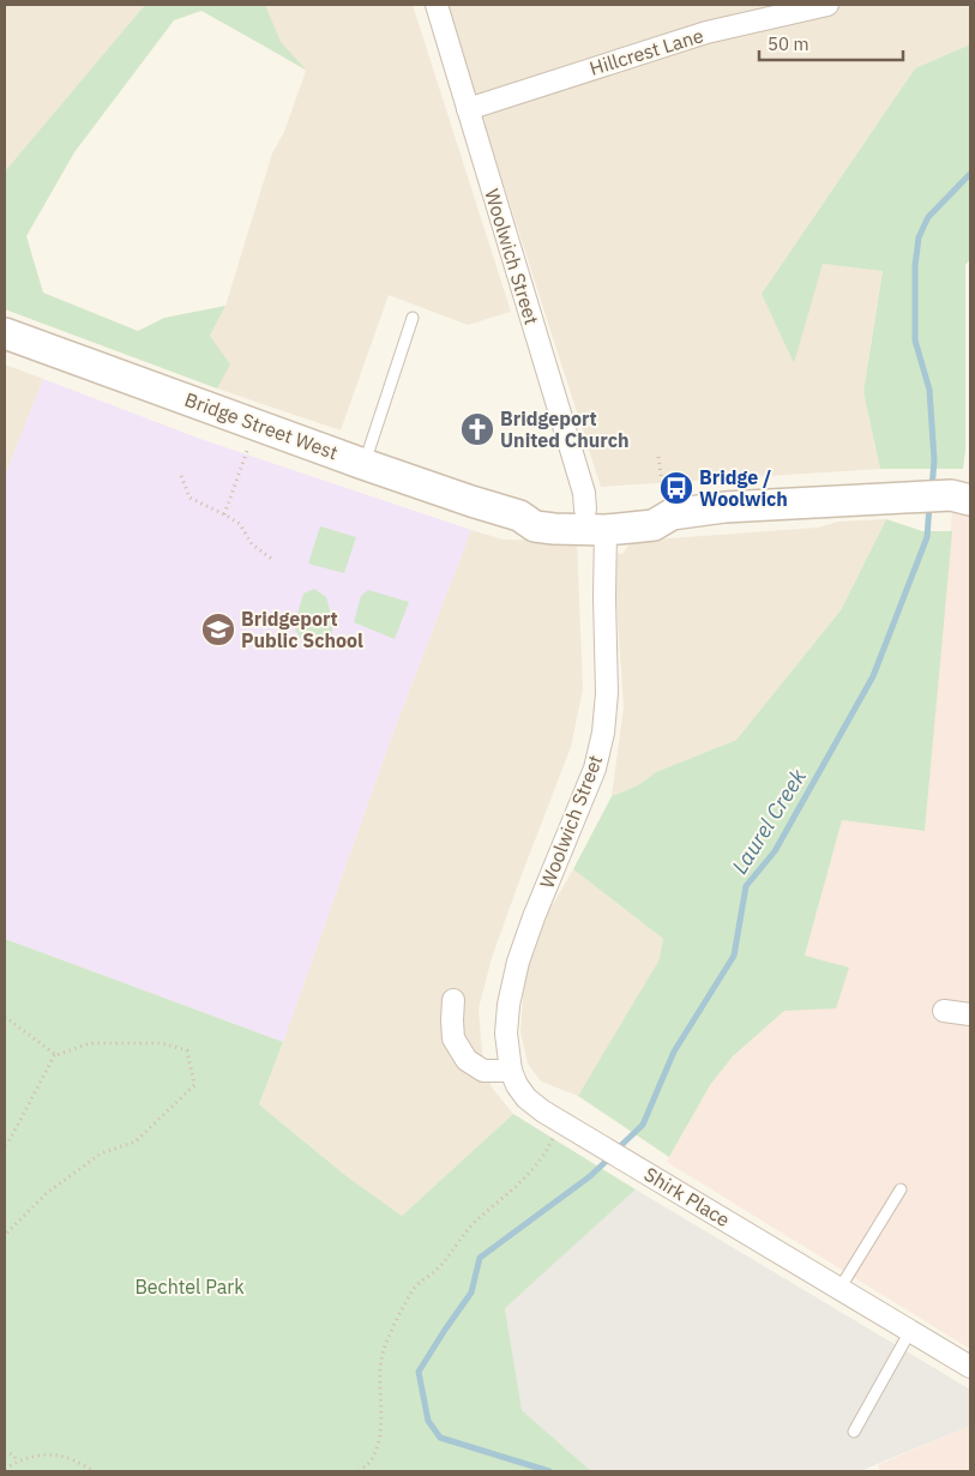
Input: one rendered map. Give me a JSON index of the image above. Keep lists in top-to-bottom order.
{
  "streets": {
    "main road": ["Bridge Street West"],
    "street": ["Hillcrest Lane", "Woolwich Street", "Shirk Place"]
  },
  "crossings": [
    ["Hillcrest Lane", "Woolwich Street"],
    ["Woolwich Street", "Bridge Street West"],
    ["Woolwich Street", "Shirk Place"]
  ],
  "water": ["Laurel Creek"],
  "parks": ["Bechtel Park"],
  "places": {
    "church": ["Bridgeport United Church"],
    "bus stop": ["Bridge / Woolwich"],
    "school or university": ["Bridgeport Public School"]
  },
  "scale_bar": "50 m"
}
